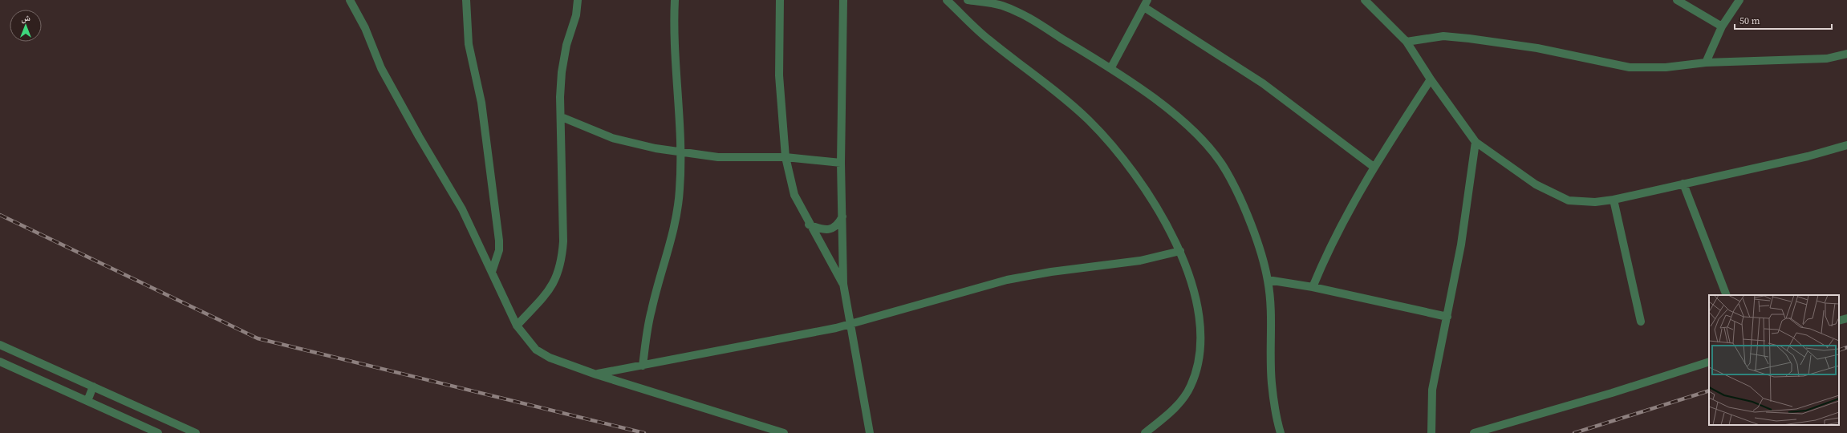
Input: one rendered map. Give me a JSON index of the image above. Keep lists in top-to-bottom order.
{
  "scale_bar": "50 m",
  "north": "top"
}
